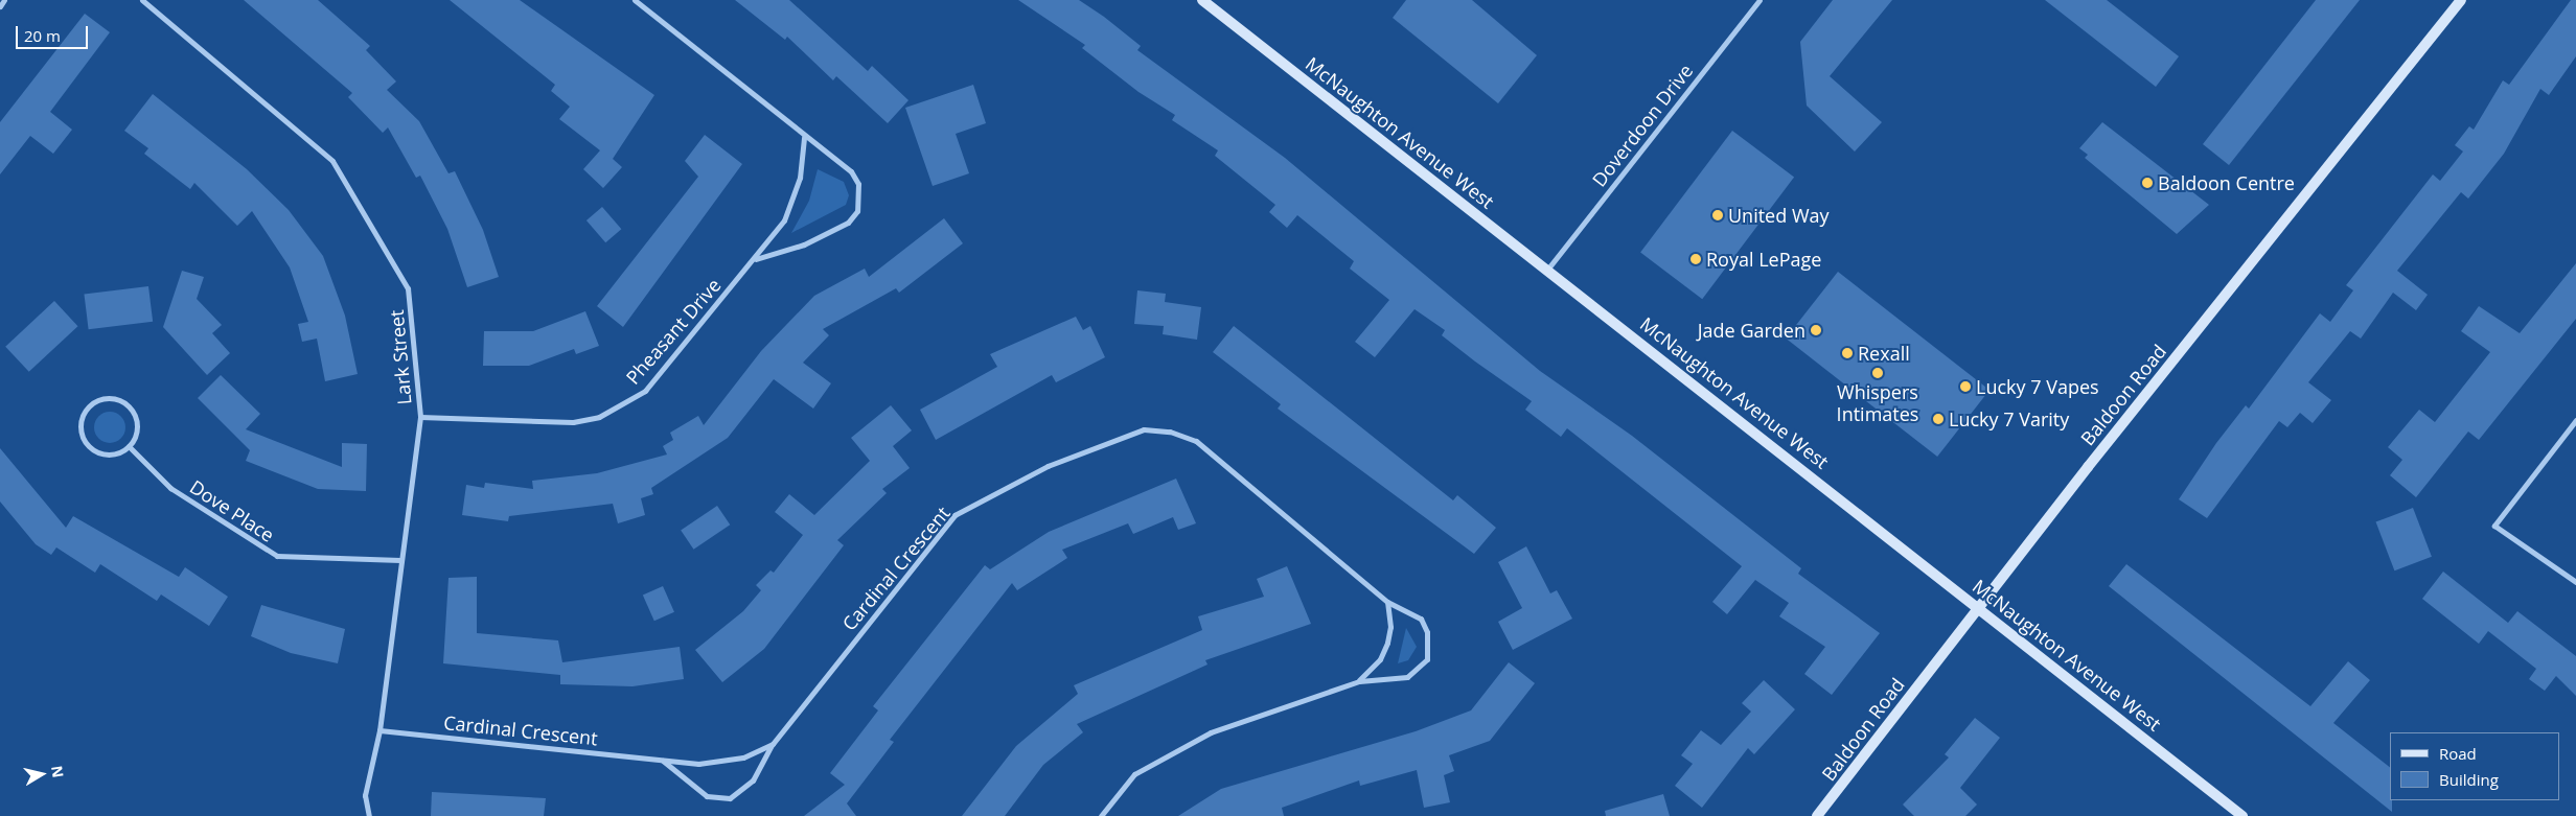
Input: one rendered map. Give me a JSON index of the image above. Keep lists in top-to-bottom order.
{
  "streets": {
    "main road": ["McNaughton Avenue West", "Baldoon Road"],
    "street": [
      "Doverdoon Drive",
      "Pheasant Drive",
      "Lark Street",
      "Dove Place",
      "Cardinal Crescent"
    ]
  },
  "crossings": [
    ["Doverdoon Drive", "McNaughton Avenue West"],
    ["McNaughton Avenue West", "Baldoon Road"],
    ["Pheasant Drive", "Lark Street"],
    ["Lark Street", "Dove Place"],
    ["Lark Street", "Cardinal Crescent"]
  ],
  "places": [
    "Baldoon Centre",
    "United Way",
    "Royal LePage",
    "Jade Garden",
    "Rexall",
    "Whispers Intimates",
    "Lucky 7 Vapes",
    "Lucky 7 Varity"
  ],
  "legend": ["Road", "Building"],
  "scale_bar": "20 m",
  "north": "right"
}
